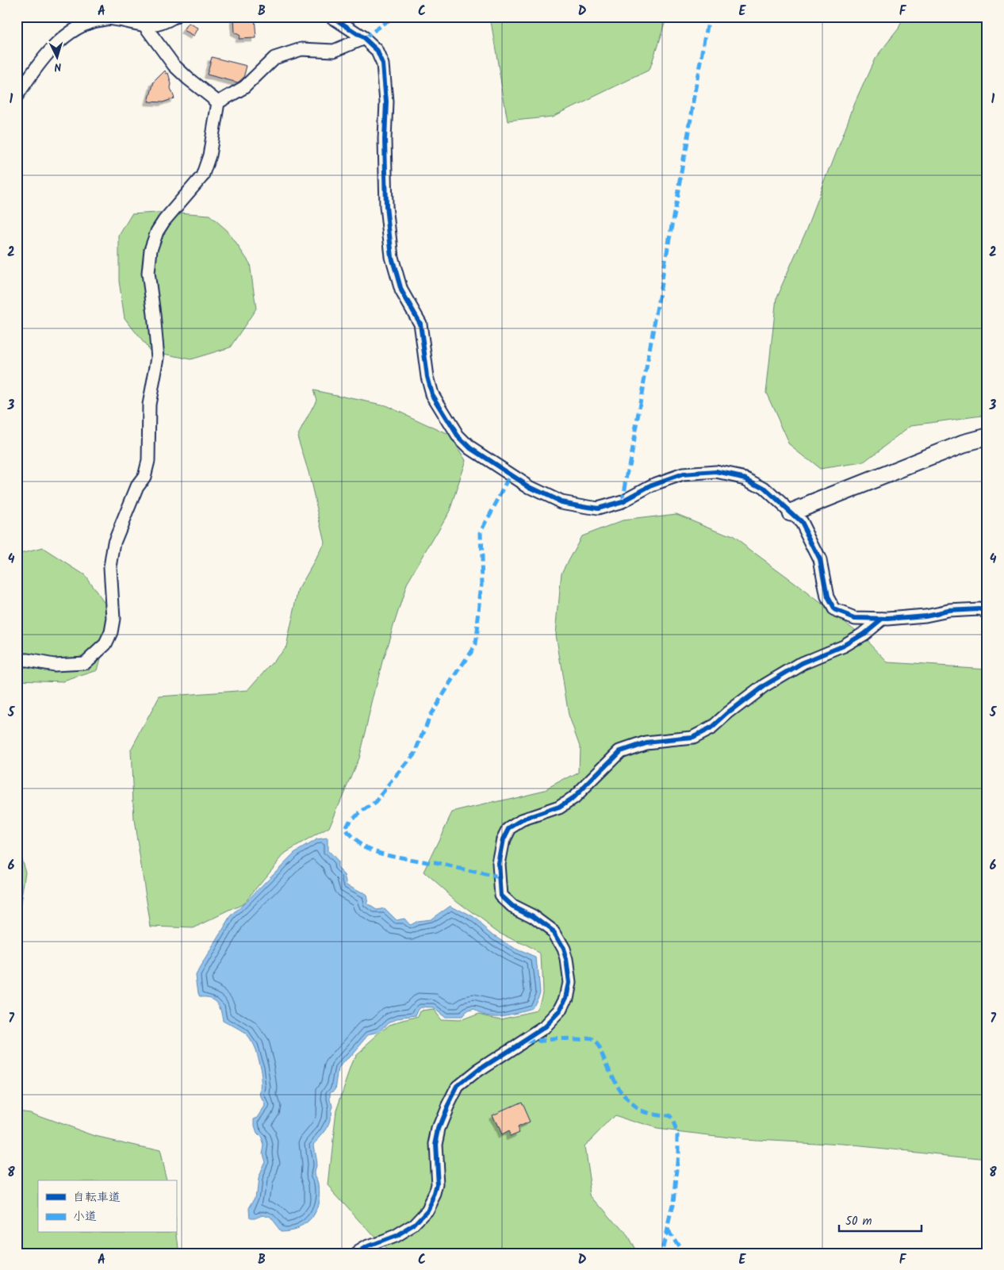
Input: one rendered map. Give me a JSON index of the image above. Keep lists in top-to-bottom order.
{
  "legend": ["自転車道", "小道"],
  "scale_bar": "50 m",
  "north": "bottom",
  "grid": {
    "columns": [
      "A",
      "B",
      "C",
      "D",
      "E",
      "F"
    ],
    "rows": [
      "1",
      "2",
      "3",
      "4",
      "5",
      "6",
      "7",
      "8"
    ]
  }
}
